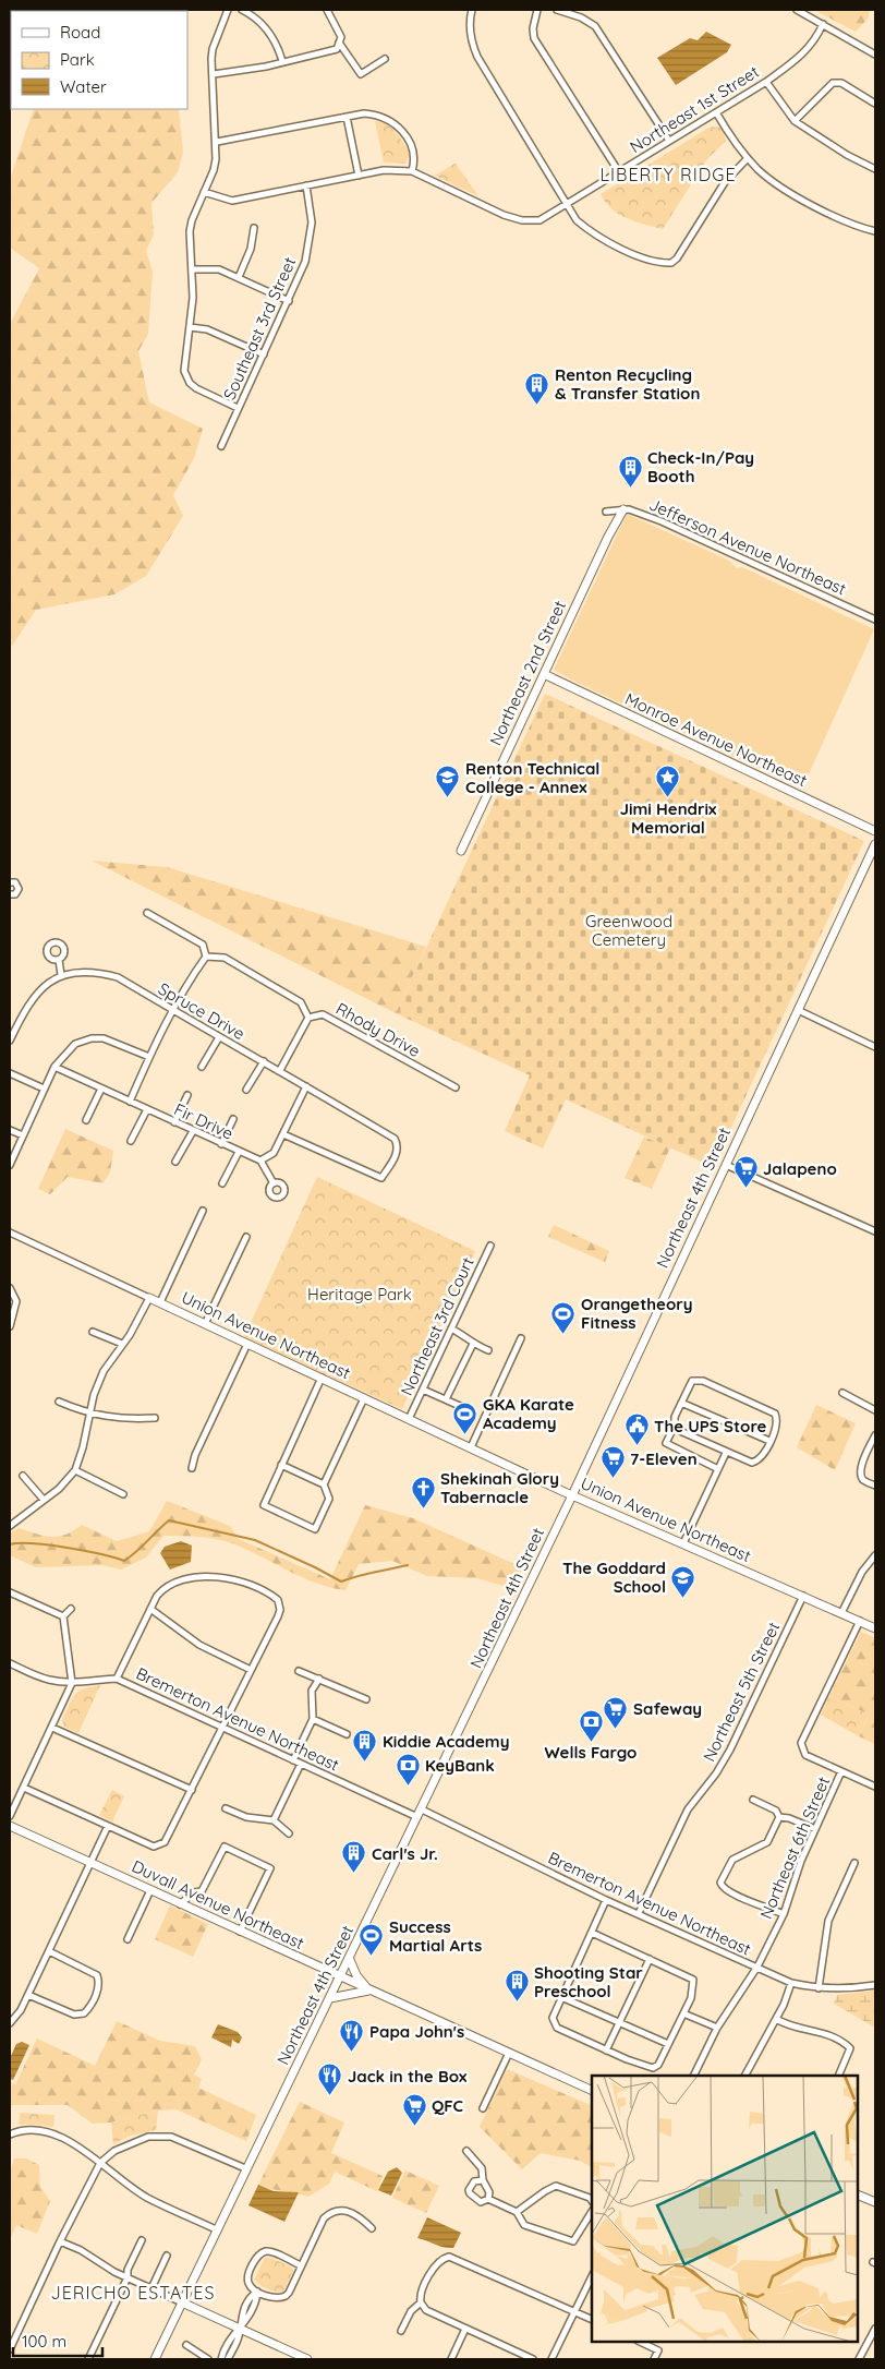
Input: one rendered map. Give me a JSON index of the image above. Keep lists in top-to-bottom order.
{
  "streets": {
    "street": [
      "Northeast 1st Street",
      "Southeast 3rd Street",
      "Jefferson Avenue Northeast",
      "Northeast 2nd Street",
      "Monroe Avenue Northeast",
      "Spruce Drive",
      "Rhody Drive",
      "Fir Drive",
      "Northeast 4th Street",
      "Northeast 3rd Court",
      "Union Avenue Northeast",
      "Northeast 5th Street",
      "Bremerton Avenue Northeast",
      "Northeast 6th Street",
      "Duvall Avenue Northeast"
    ]
  },
  "crossings": [
    ["Jefferson Avenue Northeast", "Northeast 2nd Street"],
    ["Northeast 2nd Street", "Monroe Avenue Northeast"],
    ["Northeast 4th Street", "Union Avenue Northeast"],
    ["Northeast 4th Street", "Bremerton Avenue Northeast"],
    ["Northeast 4th Street", "Duvall Avenue Northeast"],
    ["Northeast 3rd Court", "Union Avenue Northeast"],
    ["Union Avenue Northeast", "Northeast 5th Street"],
    ["Northeast 5th Street", "Bremerton Avenue Northeast"],
    ["Bremerton Avenue Northeast", "Northeast 6th Street"]
  ],
  "districts": ["LIBERTY RIDGE", "JERICHO ESTATES"],
  "parks": ["Greenwood Cemetery", "Heritage Park"],
  "places": {
    "building": [
      "Renton Recycling & Transfer Station",
      "Check-In/Pay Booth",
      "Kiddie Academy",
      "Carl's Jr.",
      "Shooting Star Preschool"
    ],
    "school or university": ["Renton Technical College - Annex", "The Goddard School"],
    "place": ["Jimi Hendrix Memorial"],
    "supermarket": [
      "Jalapeno",
      "7-Eleven",
      "Safeway",
      "QFC"
    ],
    "sports": ["Orangetheory Fitness", "GKA Karate Academy", "Success Martial Arts"],
    "public building": ["The UPS Store"],
    "church": ["Shekinah Glory Tabernacle"],
    "bank": ["Wells Fargo", "KeyBank"],
    "restaurant": ["Papa John's", "Jack in the Box"]
  },
  "legend": ["Road", "Park", "Water"],
  "scale_bar": "100 m"
}
